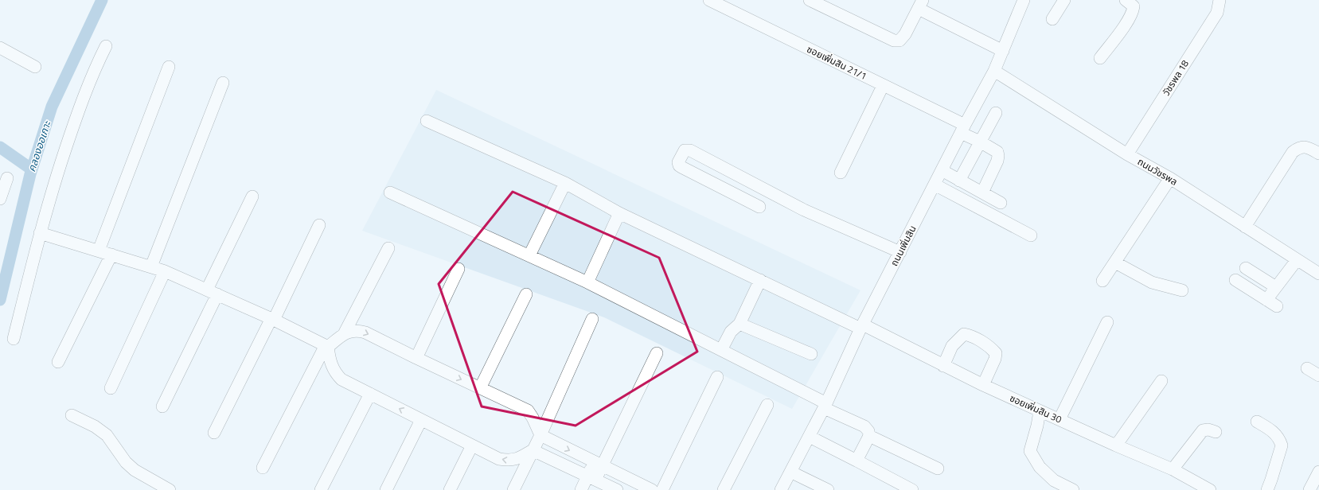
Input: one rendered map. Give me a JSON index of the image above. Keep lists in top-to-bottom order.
{
  "streets": {
    "street": [
      "ซอยเพิ่มสิน 21/1",
      "วัชรพล 18",
      "ถนนวัชรพล",
      "ถนนเพิ่มสิน",
      "ซอยเพิ่มสิน 30"
    ]
  },
  "crossings": [
    ["ซอยเพิ่มสิน 21/1", "ถนนเพิ่มสิน"],
    ["วัชรพล 18", "ถนนวัชรพล"],
    ["ถนนวัชรพล", "ถนนเพิ่มสิน"],
    ["ถนนเพิ่มสิน", "ซอยเพิ่มสิน 30"]
  ],
  "water": ["คลองออเกาะ"]
}
